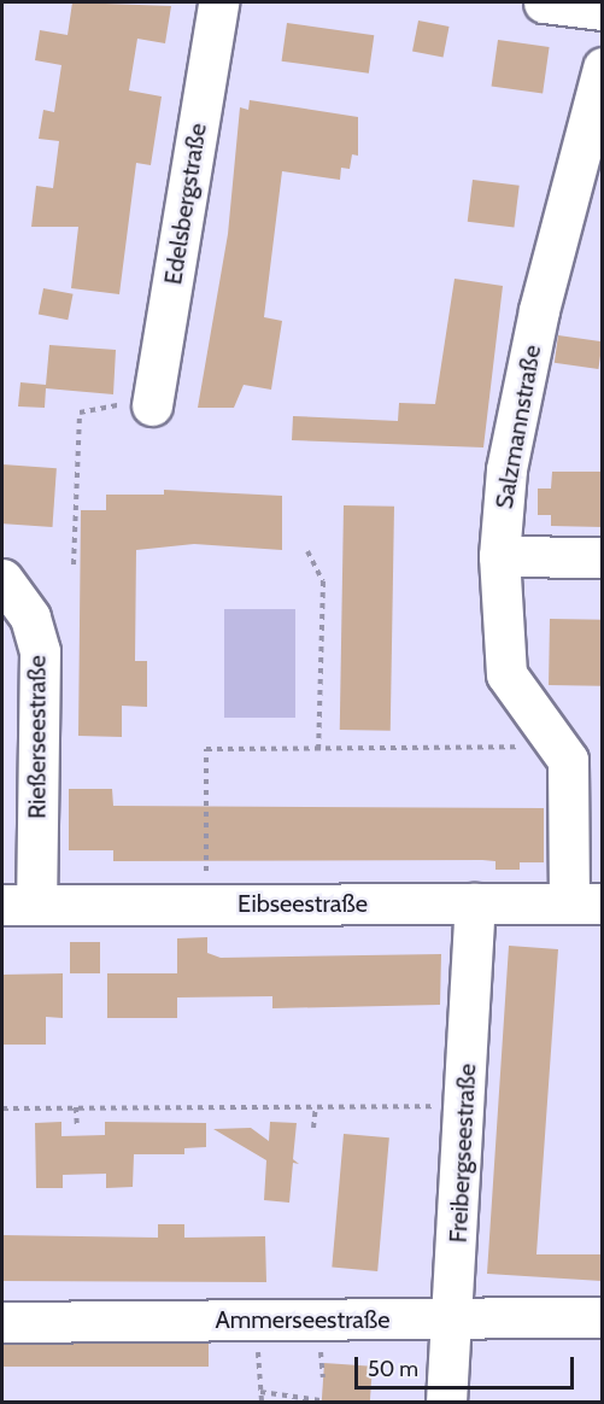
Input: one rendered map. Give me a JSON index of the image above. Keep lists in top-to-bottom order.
{
  "streets": {
    "street": [
      "Edelsbergstraße",
      "Salzmannstraße",
      "Rießerseestraße",
      "Eibseestraße",
      "Freibergseestraße",
      "Ammerseestraße"
    ]
  },
  "crossings": [
    ["Salzmannstraße", "Eibseestraße"],
    ["Rießerseestraße", "Eibseestraße"],
    ["Eibseestraße", "Freibergseestraße"],
    ["Freibergseestraße", "Ammerseestraße"]
  ],
  "scale_bar": "50 m"
}
